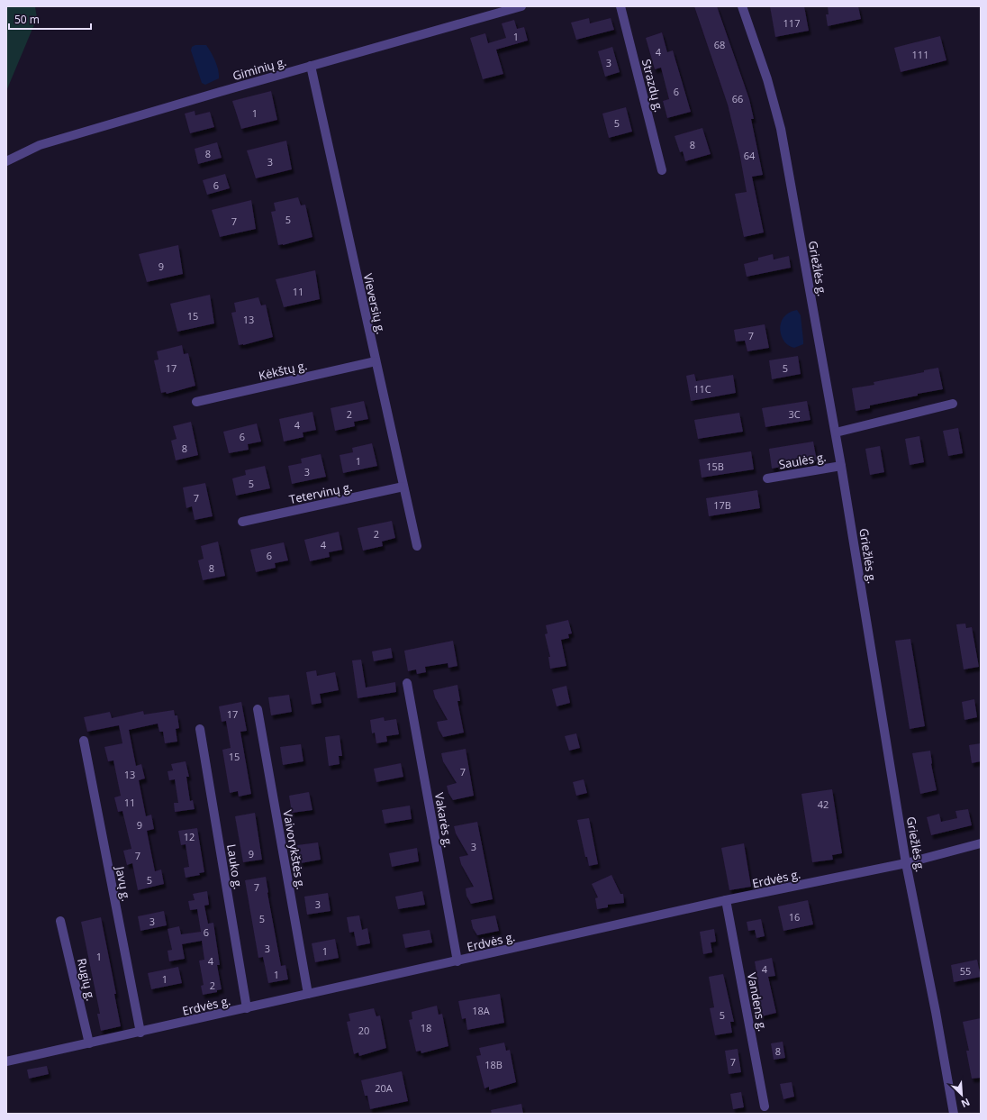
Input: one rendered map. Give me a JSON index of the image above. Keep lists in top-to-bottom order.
{
  "streets": {
    "street": [
      "Giminių g.",
      "Strazdų g.",
      "Griežlės g.",
      "Vieversių g.",
      "Kėkštų g.",
      "Saulės g.",
      "Tetervinų g.",
      "Vakarės g.",
      "Vaivorykštės g.",
      "Lauko g.",
      "Erdvės g.",
      "Javų g.",
      "Rugių g.",
      "Vandens g."
    ]
  },
  "crossings": [
    ["Giminių g.", "Vieversių g."],
    ["Griežlės g.", "Saulės g."],
    ["Griežlės g.", "Erdvės g."],
    ["Vieversių g.", "Kėkštų g."],
    ["Vieversių g.", "Tetervinų g."],
    ["Vakarės g.", "Erdvės g."],
    ["Vaivorykštės g.", "Erdvės g."],
    ["Lauko g.", "Erdvės g."],
    ["Erdvės g.", "Javų g."],
    ["Erdvės g.", "Rugių g."],
    ["Erdvės g.", "Vandens g."]
  ],
  "house_numbers": [
    "117",
    "1",
    "68",
    "4",
    "111",
    "3",
    "6",
    "66",
    "1",
    "5",
    "8",
    "8",
    "64",
    "3",
    "6",
    "5",
    "7",
    "9",
    "11",
    "15",
    "13",
    "7",
    "17",
    "5",
    "11C",
    "2",
    "3C",
    "4",
    "6",
    "8",
    "1",
    "15B",
    "3",
    "5",
    "7",
    "17B",
    "2",
    "4",
    "6",
    "8",
    "17",
    "15",
    "7",
    "13",
    "11",
    "42",
    "9",
    "12",
    "3",
    "9",
    "7",
    "5",
    "7",
    "3",
    "16",
    "5",
    "3",
    "6",
    "3",
    "1",
    "1",
    "4",
    "4",
    "55",
    "1",
    "1",
    "2",
    "18A",
    "5",
    "18",
    "20",
    "8",
    "7",
    "18B",
    "20A"
  ],
  "scale_bar": "50 m",
  "north": "bottom right"
}
